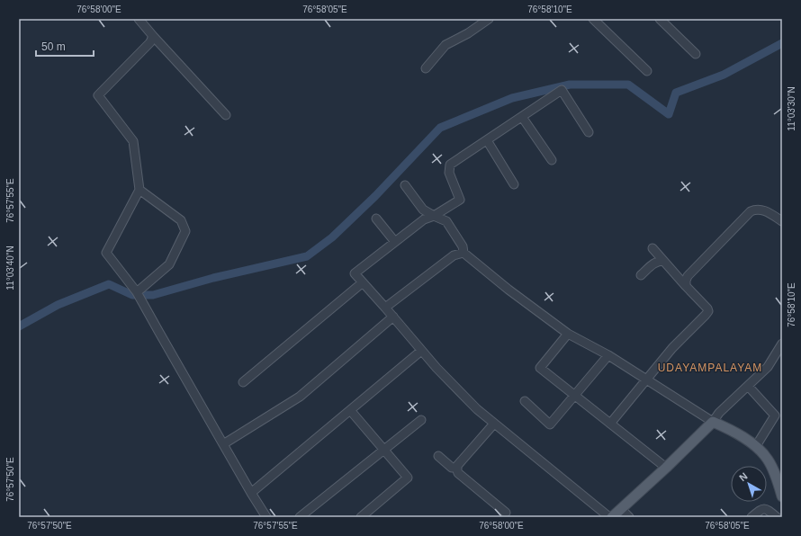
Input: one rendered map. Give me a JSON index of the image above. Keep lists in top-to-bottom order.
{
  "districts": ["UDAYAMPALAYAM"],
  "scale_bar": "50 m",
  "north": "top left",
  "coordinates": [
    "76°58'00\"E",
    "76°58'05\"E",
    "76°58'10\"E",
    "11°03'30\"N",
    "76°57'55\"E",
    "11°03'40\"N",
    "76°57'50\"E"
  ]
}
